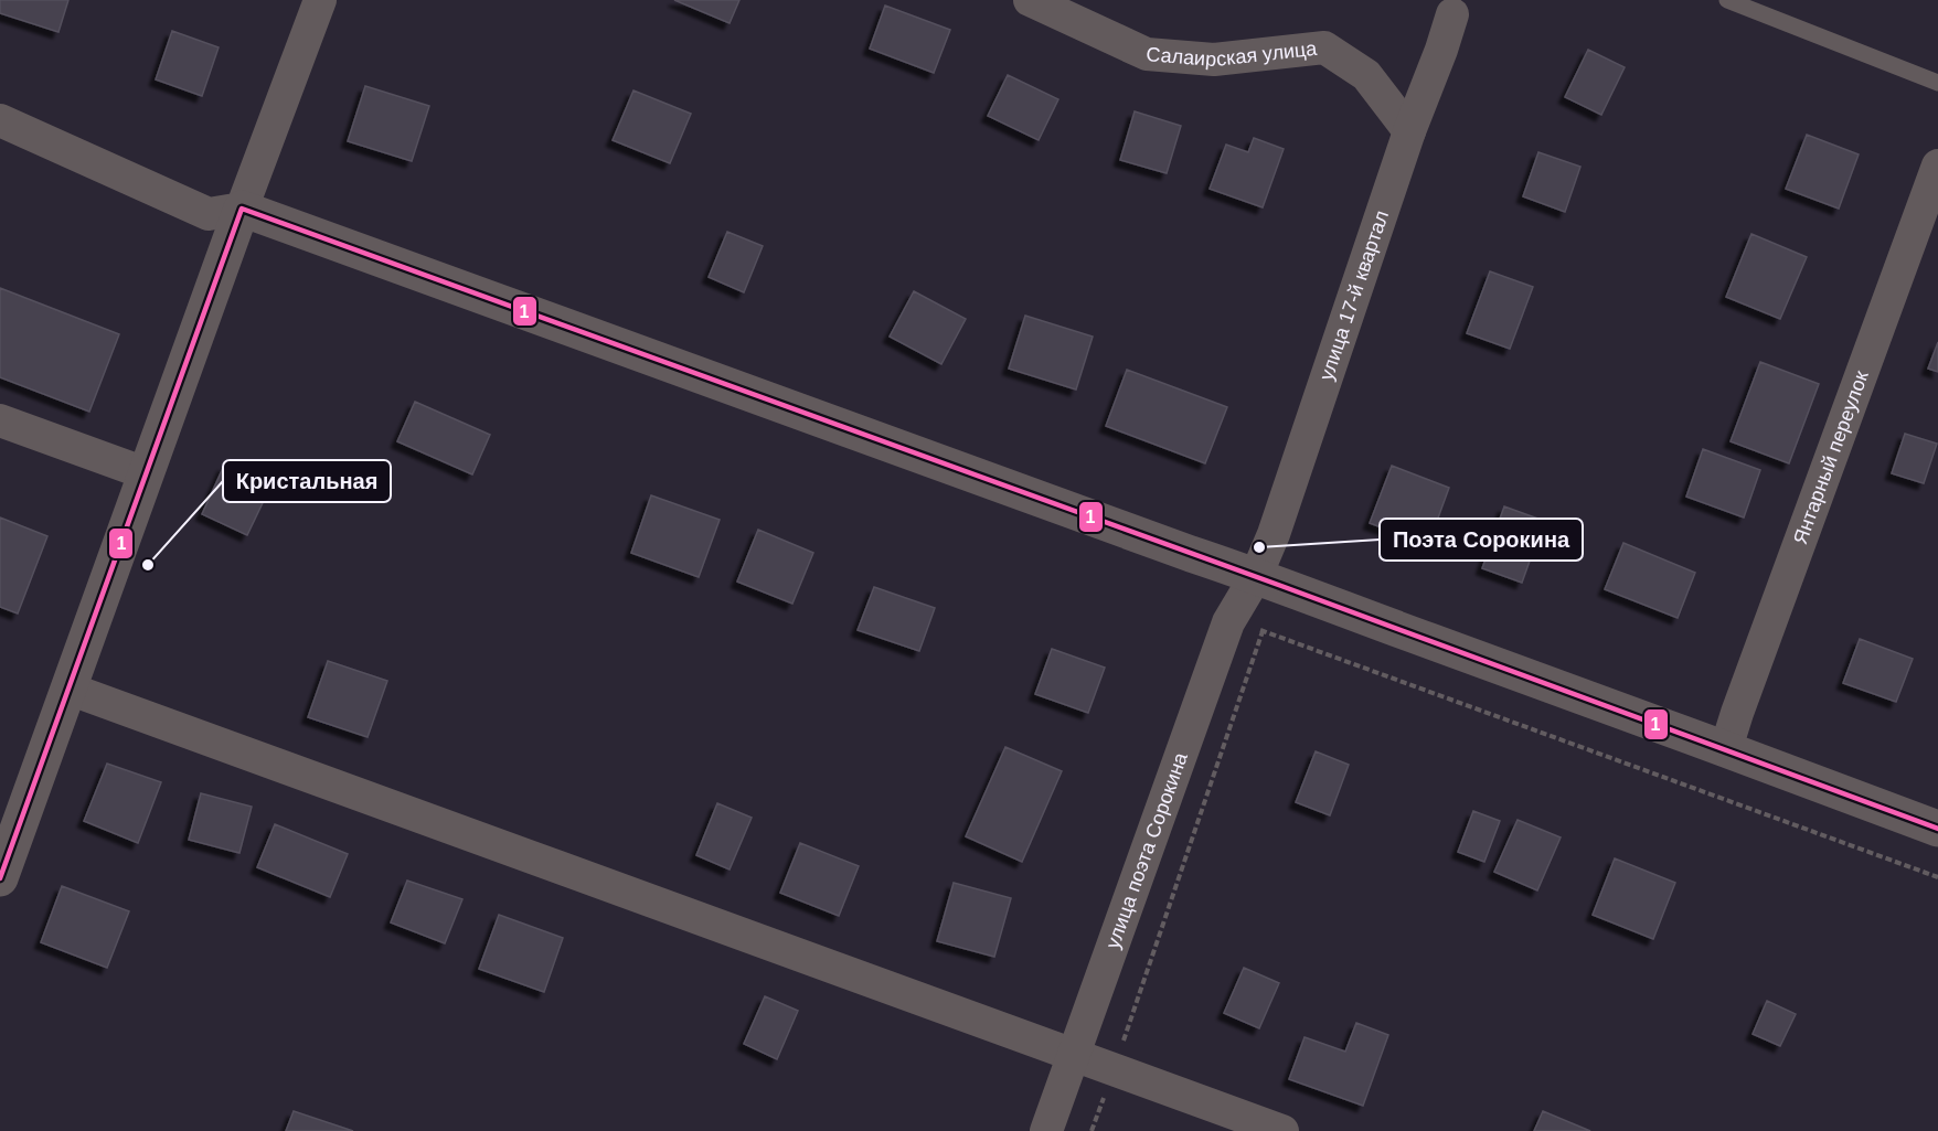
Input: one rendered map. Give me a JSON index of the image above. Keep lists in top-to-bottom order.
{
  "streets": {
    "street": [
      "Салаирская улица",
      "улица 17-й квартал",
      "Янтарный переулок",
      "улица поэта Сорокина"
    ]
  },
  "crossings": [
    ["Салаирская улица", "улица 17-й квартал"],
    ["улица 17-й квартал", "улица поэта Сорокина"]
  ],
  "places": ["Поэта Сорокина", "Кристальная"],
  "lines": ["transit line 1"]
}
